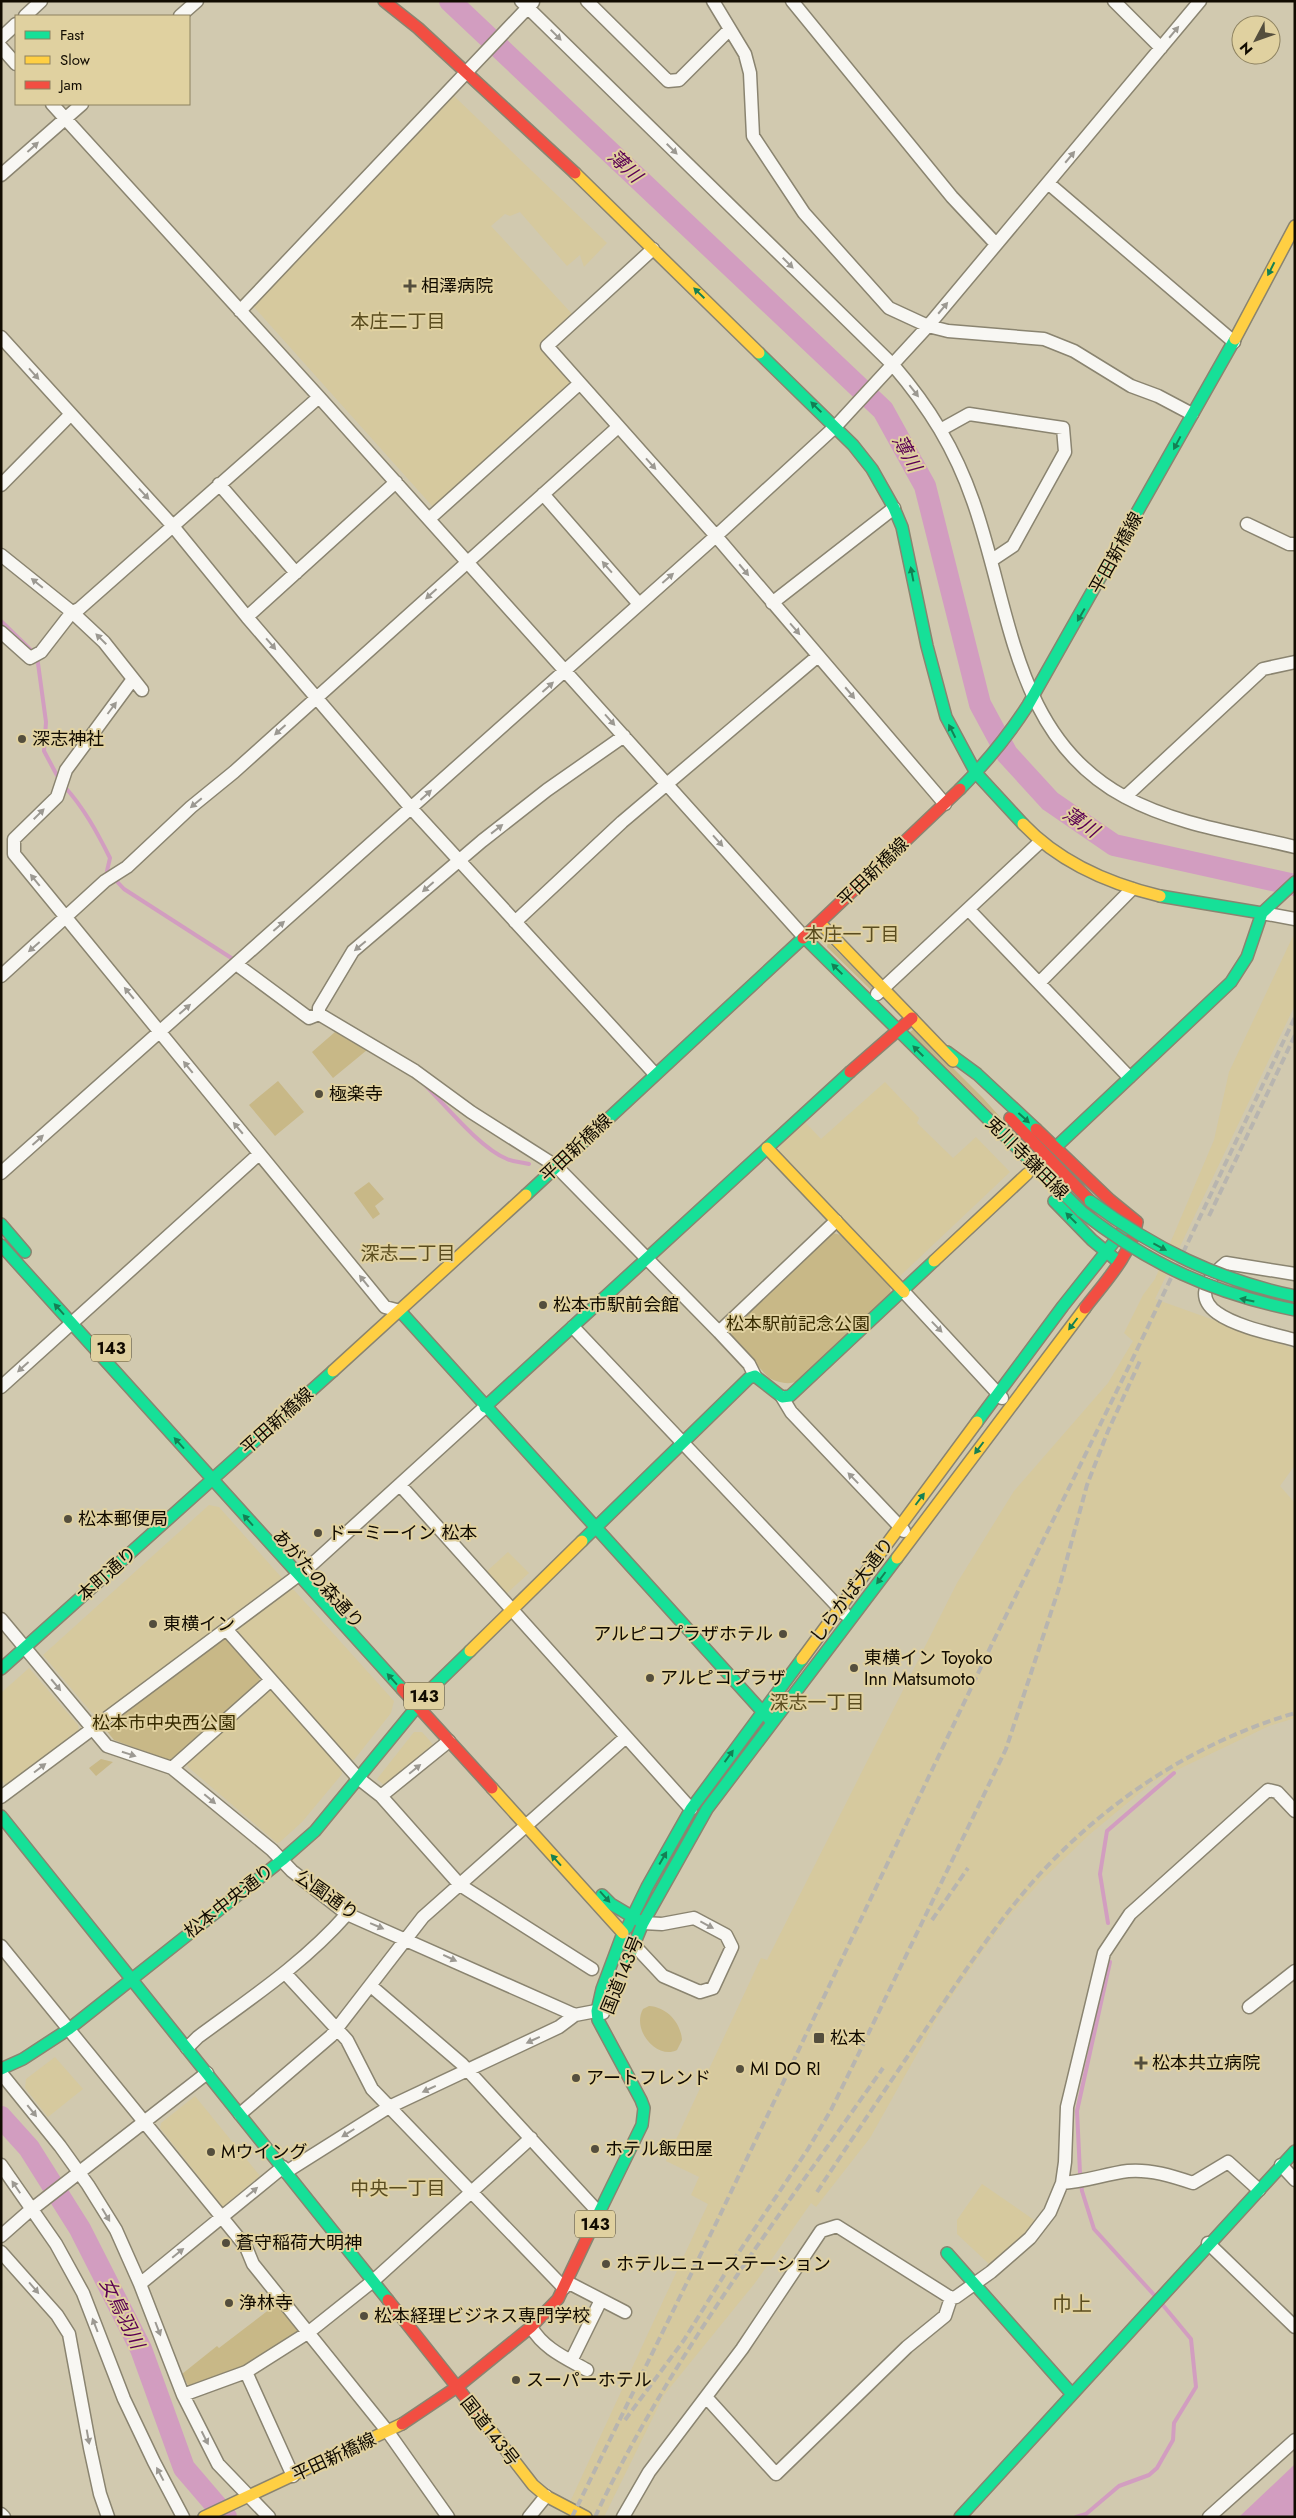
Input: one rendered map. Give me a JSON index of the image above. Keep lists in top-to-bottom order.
{
  "streets": {
    "main road": [
      "平田新橋線",
      "兎川寺鎌田線",
      "143",
      "本町通り",
      "あがたの森通り",
      "しらかば大通り",
      "松本中央通り",
      "国道143号"
    ],
    "street": ["公園通り"]
  },
  "crossings": [
    ["平田新橋線", "兎川寺鎌田線"],
    ["平田新橋線", "本町通り"],
    ["平田新橋線", "あがたの森通り"],
    ["平田新橋線", "国道143号"],
    ["本町通り", "あがたの森通り"],
    ["本町通り", "公園通り"],
    ["あがたの森通り", "しらかば大通り"],
    ["あがたの森通り", "松本中央通り"],
    ["あがたの森通り", "国道143号"],
    ["しらかば大通り", "国道143号"],
    ["公園通り", "松本中央通り"]
  ],
  "districts": [
    "本庄二丁目",
    "本庄一丁目",
    "深志二丁目",
    "深志一丁目",
    "中央一丁目",
    "巾上"
  ],
  "water": ["薄川", "女鳥羽川"],
  "parks": ["松本駅前記念公園", "松本市中央西公園"],
  "places": {
    "health": ["相澤病院", "松本共立病院"],
    "other": [
      "深志神社",
      "極楽寺",
      "松本市駅前会館",
      "松本郵便局",
      "ドーミーイン 松本",
      "東横イン",
      "アルピコプラザホテル",
      "東横イン Toyoko Inn Matsumoto",
      "アルピコプラザ",
      "MI DO RI",
      "アートフレンド",
      "ホテル飯田屋",
      "Mウイング",
      "蒼守稲荷大明神",
      "ホテルニューステーション",
      "浄林寺",
      "松本経理ビジネス専門学校",
      "スーパーホテル"
    ],
    "transit": ["松本"]
  },
  "legend": ["Fast", "Slow", "Jam"],
  "north": "bottom left"
}
